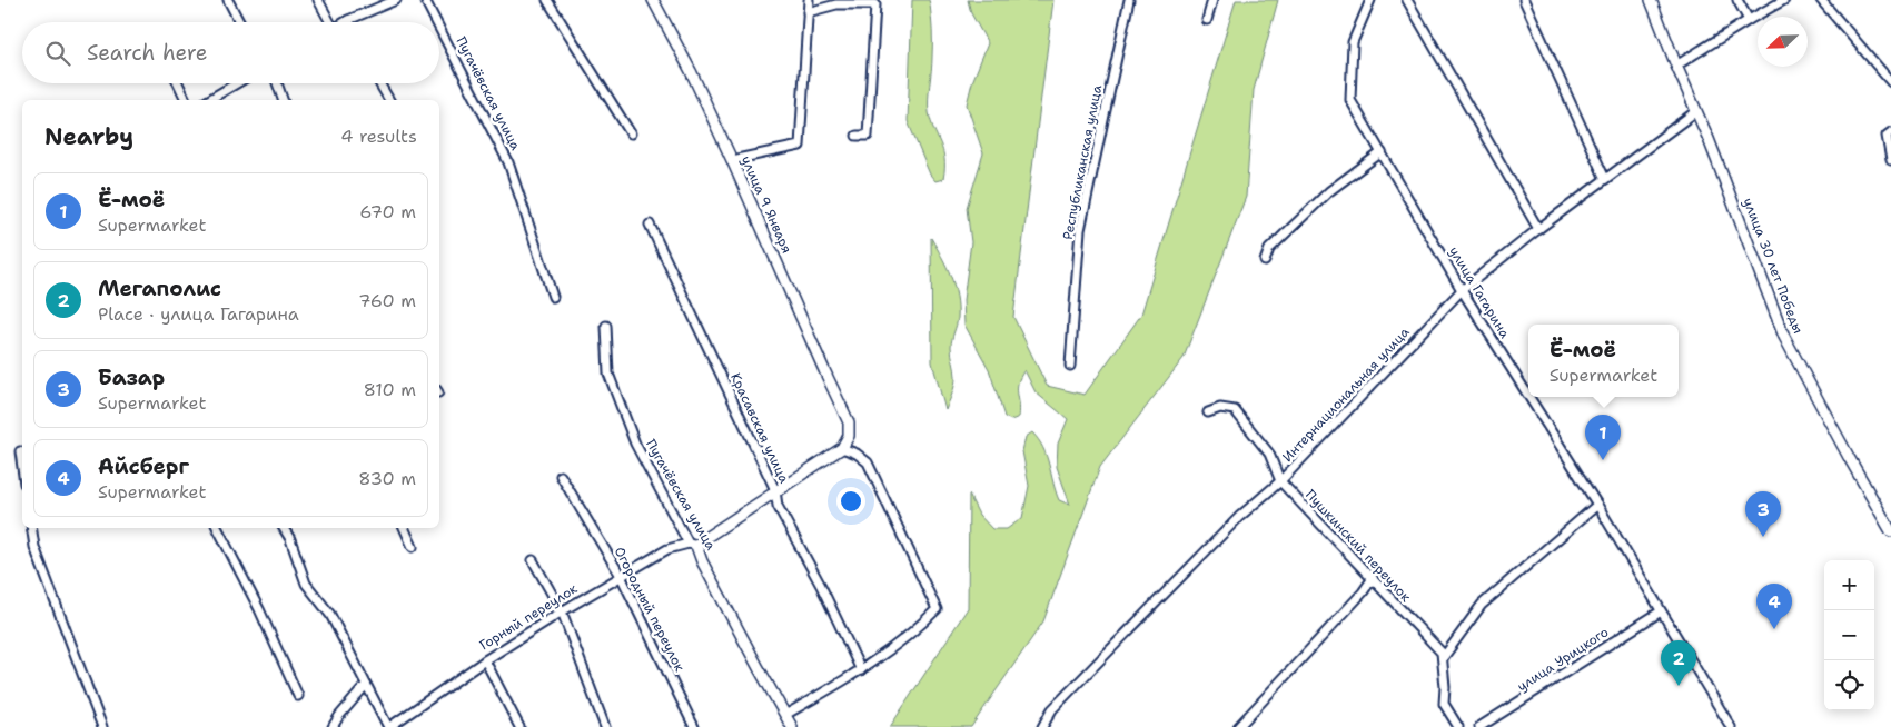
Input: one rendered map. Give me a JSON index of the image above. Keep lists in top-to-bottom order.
{
  "streets": {
    "main road": [
      "Пугачёвская улица",
      "улица 9 Января",
      "улица 30 лет Победы",
      "Горный переулок"
    ],
    "street": [
      "Республиканская улица",
      "улица Гагарина",
      "Интернациональная улица",
      "Красавская улица",
      "Пушкинский переулок",
      "Огородный переулок",
      "улица Урицкого"
    ]
  },
  "crossings": [
    ["Пугачёвская улица", "Горный переулок"],
    ["улица 9 Января", "Горный переулок"],
    ["улица 30 лет Победы", "Интернациональная улица"],
    ["улица Гагарина", "Интернациональная улица"],
    ["улица Гагарина", "улица Урицкого"],
    ["Интернациональная улица", "Пушкинский переулок"],
    ["Красавская улица", "Горный переулок"],
    ["Огородный переулок", "Горный переулок"]
  ],
  "north": "bottom left",
  "page": {
    "search": "Search here",
    "heading": ["Nearby", "4 results"],
    "list": [
      {
        "mark": "1",
        "name": "Ё-моё",
        "note": "Supermarket",
        "value": "670 m"
      },
      {
        "mark": "2",
        "name": "Мегаполис",
        "note": "Place · улица Гагарина",
        "value": "760 m"
      },
      {
        "mark": "3",
        "name": "Базар",
        "note": "Supermarket",
        "value": "810 m"
      },
      {
        "mark": "4",
        "name": "Айсберг",
        "note": "Supermarket",
        "value": "830 m"
      }
    ],
    "popup": ["Ё-моё", "Supermarket"],
    "pins": [
      "1",
      "3",
      "4",
      "2"
    ],
    "map_buttons": ["+", "−"]
  }
}
